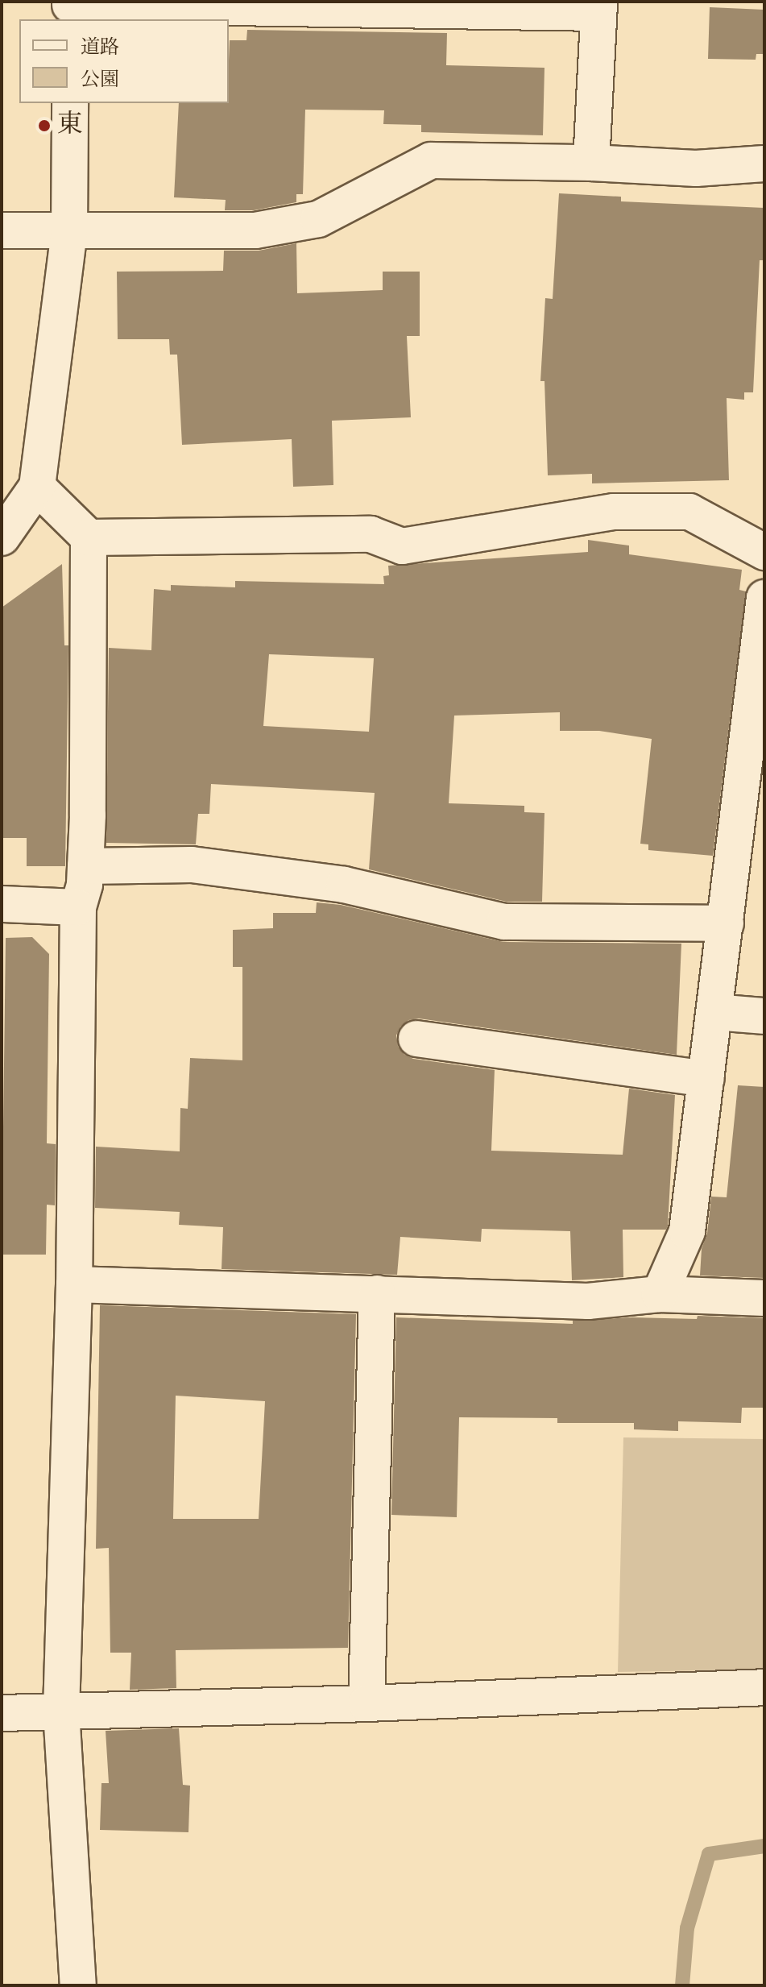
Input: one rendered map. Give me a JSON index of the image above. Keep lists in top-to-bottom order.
{
  "places": ["東"],
  "legend": ["道路", "公園"]
}
